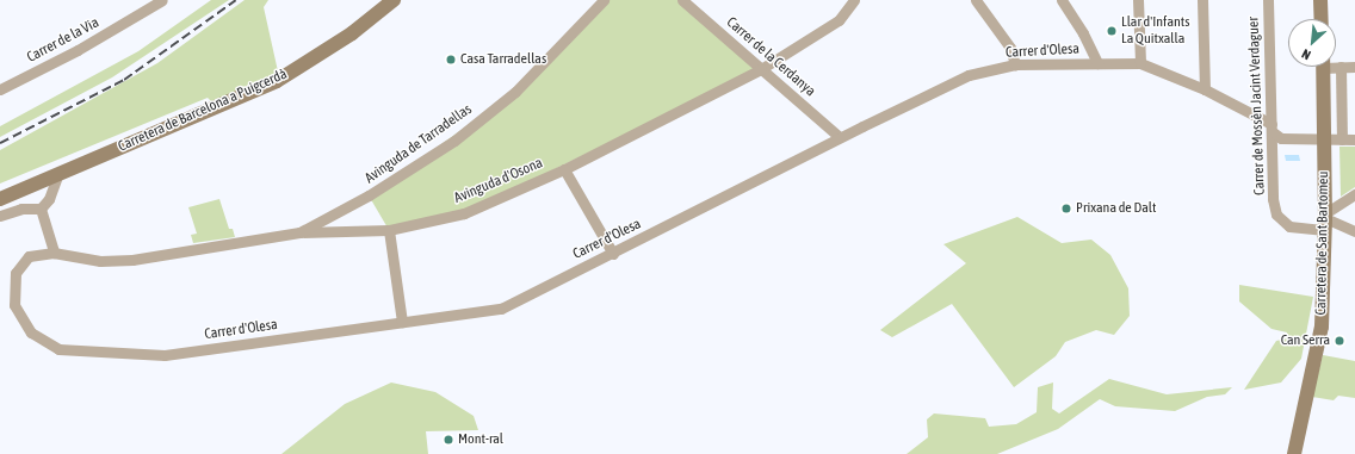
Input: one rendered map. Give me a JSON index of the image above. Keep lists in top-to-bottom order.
{
  "streets": {
    "street": [
      "Carrer de la Via",
      "Carrer d'Olesa",
      "Carrer de la Cerdanya",
      "Carrer de Mossèn Jacint Verdaguer",
      "Carretera de Barcelona a Puigcerdà",
      "Avinguda de Tarradellas",
      "Avinguda d'Osona",
      "Carretera de Sant Bartomeu"
    ]
  },
  "crossings": [
    ["Carrer d'Olesa", "Carrer de la Cerdanya"],
    ["Carrer d'Olesa", "Carrer de Mossèn Jacint Verdaguer"],
    ["Carrer d'Olesa", "Avinguda d'Osona"],
    ["Carrer d'Olesa", "Carretera de Sant Bartomeu"],
    ["Carrer de la Cerdanya", "Avinguda d'Osona"],
    ["Carrer de Mossèn Jacint Verdaguer", "Carretera de Sant Bartomeu"],
    ["Avinguda de Tarradellas", "Avinguda d'Osona"]
  ],
  "places": [
    "Llar d'Infants La Quitxalla",
    "Casa Tarradellas",
    "Prixana de Dalt",
    "Can Serra",
    "Mont-ral"
  ],
  "north": "bottom left"
}
